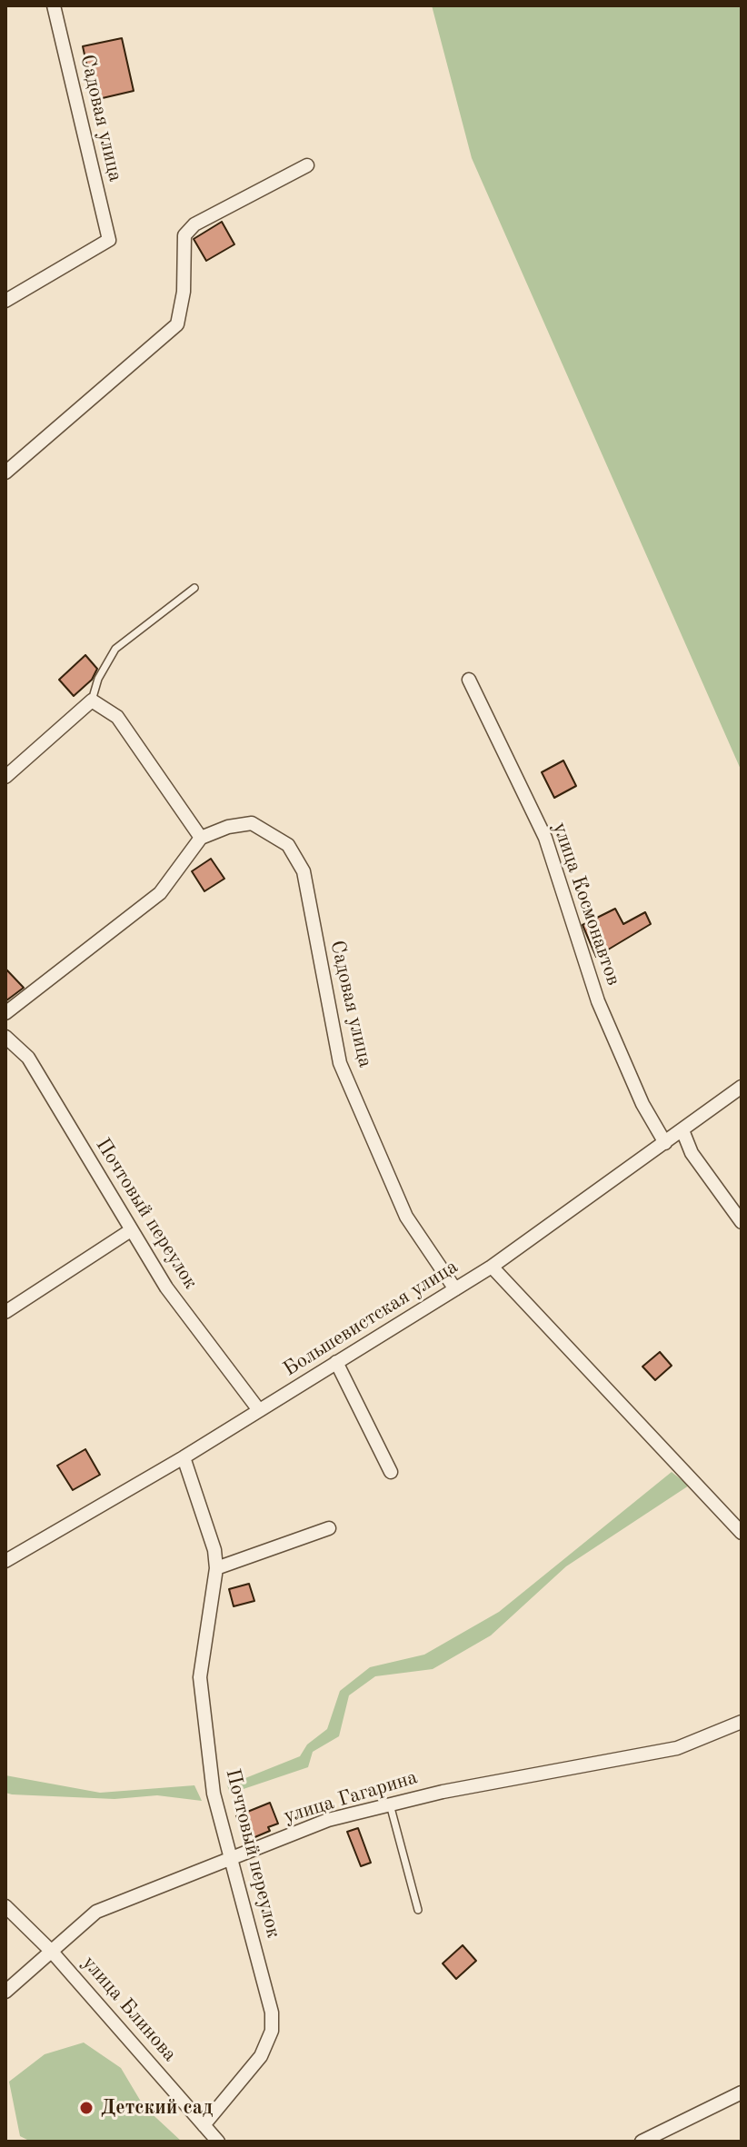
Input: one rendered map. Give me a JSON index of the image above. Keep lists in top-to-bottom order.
{
  "streets": {
    "street": [
      "Садовая улица",
      "улица Космонавтов",
      "Почтовый переулок",
      "Большевистская улица",
      "улица Гагарина",
      "улица Блинова"
    ]
  },
  "crossings": [
    ["Садовая улица", "Большевистская улица"],
    ["улица Космонавтов", "Большевистская улица"],
    ["Почтовый переулок", "Большевистская улица"],
    ["Почтовый переулок", "улица Гагарина"],
    ["Почтовый переулок", "улица Блинова"],
    ["улица Гагарина", "улица Блинова"]
  ],
  "places": ["Детский сад"]
}
